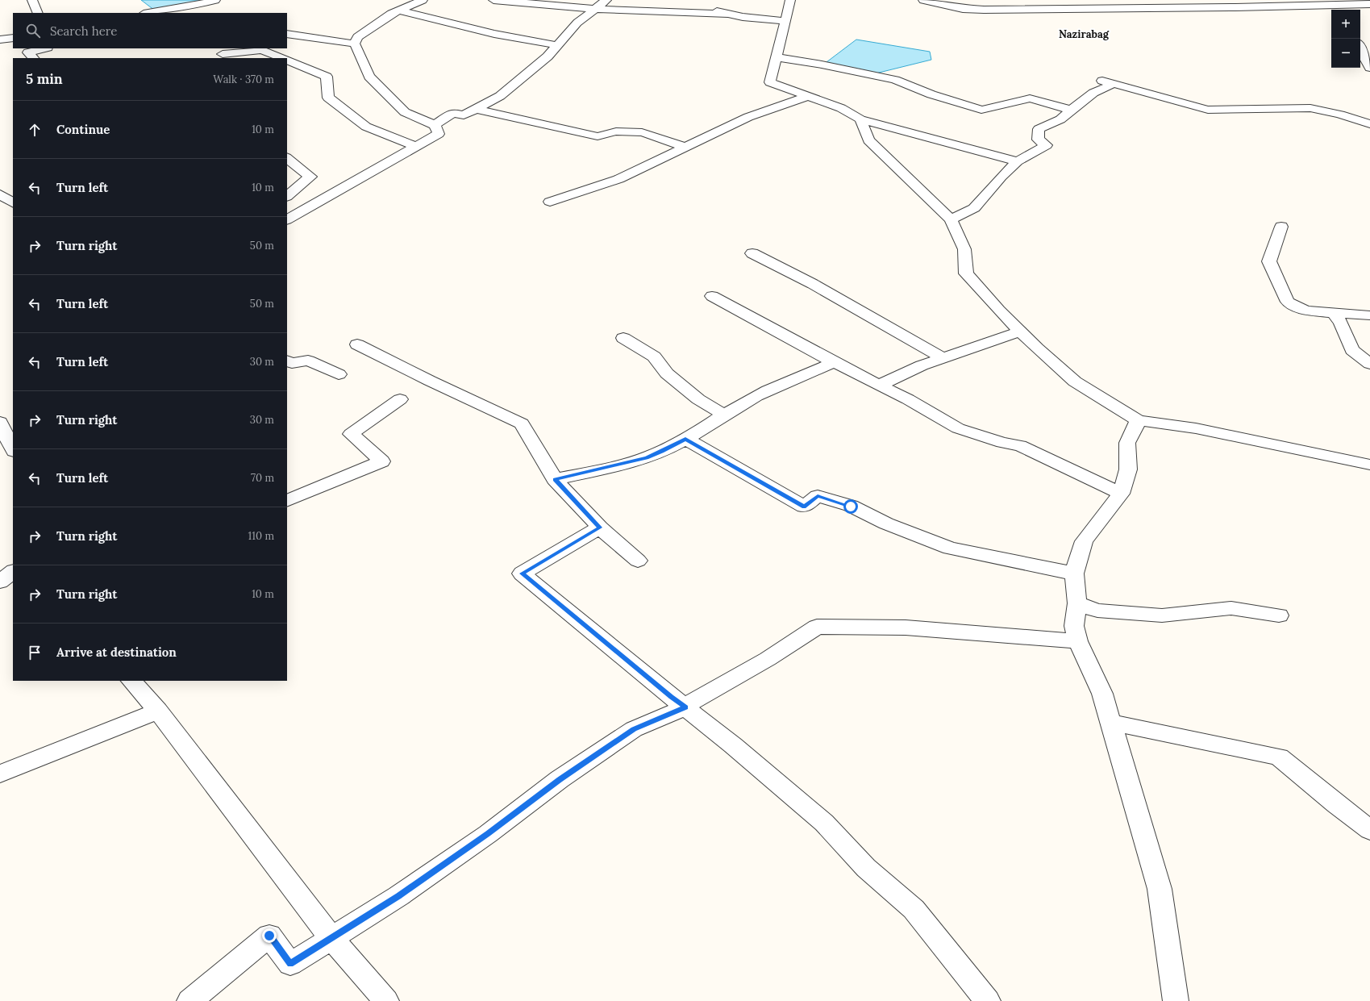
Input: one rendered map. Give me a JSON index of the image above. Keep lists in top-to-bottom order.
{
  "districts": ["Nazirabag"],
  "page": {
    "map_buttons": ["+", "−"],
    "search": "Search here",
    "heading": ["5 min", "Walk · 370 m"],
    "list": [
      ["Continue", "10 m"],
      ["Turn left", "10 m"],
      ["Turn right", "50 m"],
      ["Turn left", "50 m"],
      ["Turn left", "30 m"],
      ["Turn right", "30 m"],
      ["Turn left", "70 m"],
      ["Turn right", "110 m"],
      ["Turn right", "10 m"],
      "Arrive at destination"
    ]
  }
}
